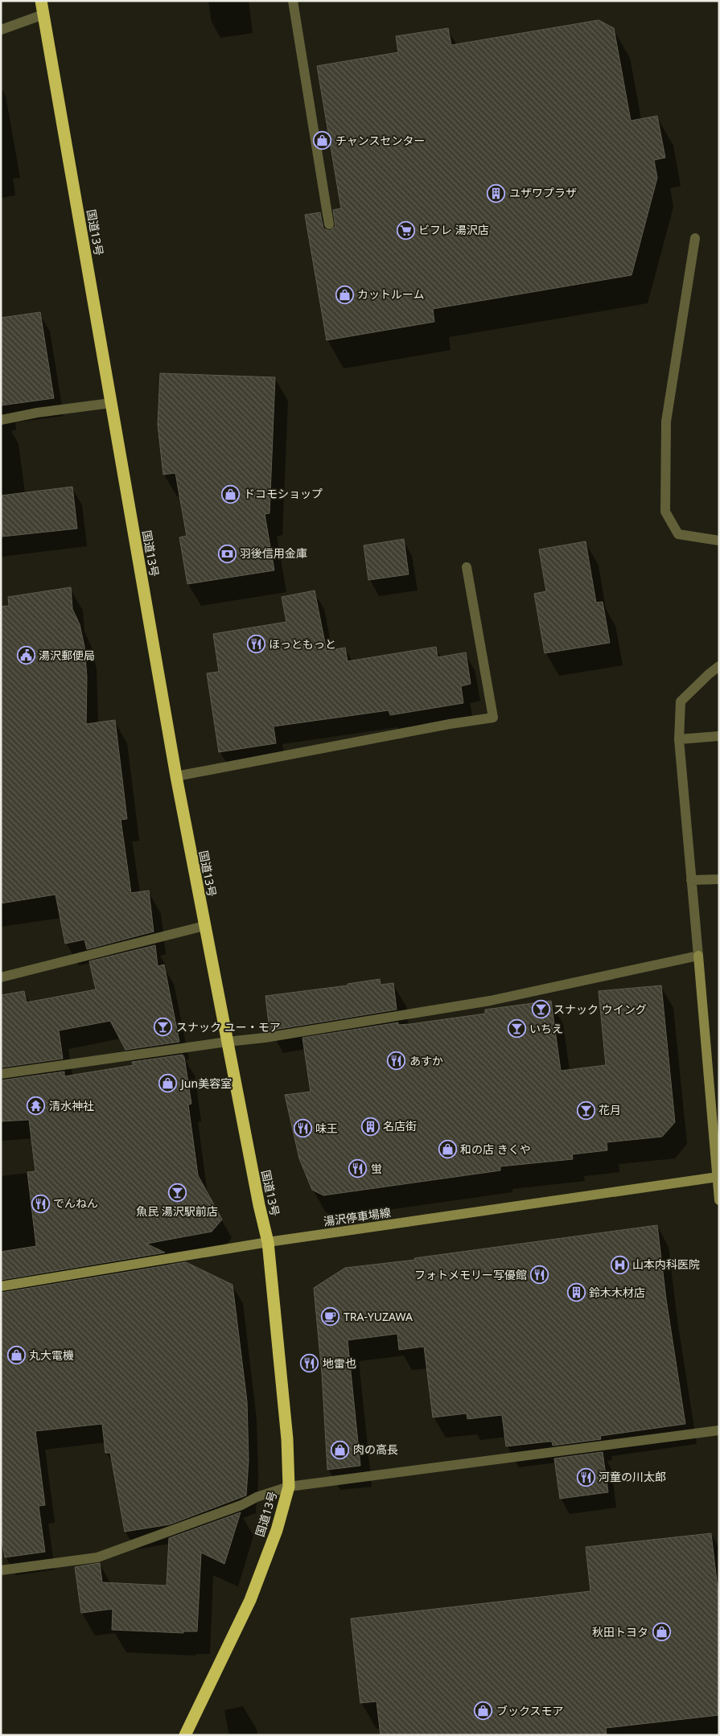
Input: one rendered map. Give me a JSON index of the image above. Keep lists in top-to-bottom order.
{
  "streets": {
    "highway": ["国道13号"],
    "main road": ["湯沢停車場線"]
  },
  "crossings": [
    ["国道13号", "湯沢停車場線"]
  ],
  "places": {
    "shop": [
      "チャンスセンター",
      "カットルーム",
      "ドコモショップ",
      "Jun美容室",
      "和の店 きくや",
      "丸大電機",
      "肉の高長",
      "秋田トヨタ",
      "ブックスモア"
    ],
    "building": ["ユザワプラザ", "名店街", "鈴木木材店"],
    "supermarket": ["ビフレ 湯沢店"],
    "bank": ["羽後信用金庫"],
    "restaurant": [
      "ほっともっと",
      "あすか",
      "味王",
      "蛍",
      "でんねん",
      "フォトメモリー写優館",
      "地雷也",
      "河童の川太郎"
    ],
    "public building": ["湯沢郵便局"],
    "bar": [
      "スナック ウイング",
      "スナック ユー・モア",
      "いちえ",
      "花月",
      "魚民 湯沢駅前店"
    ],
    "temple": ["清水神社"],
    "hospital": ["山本内科医院"],
    "cafe": ["TRA-YUZAWA"]
  }
}
